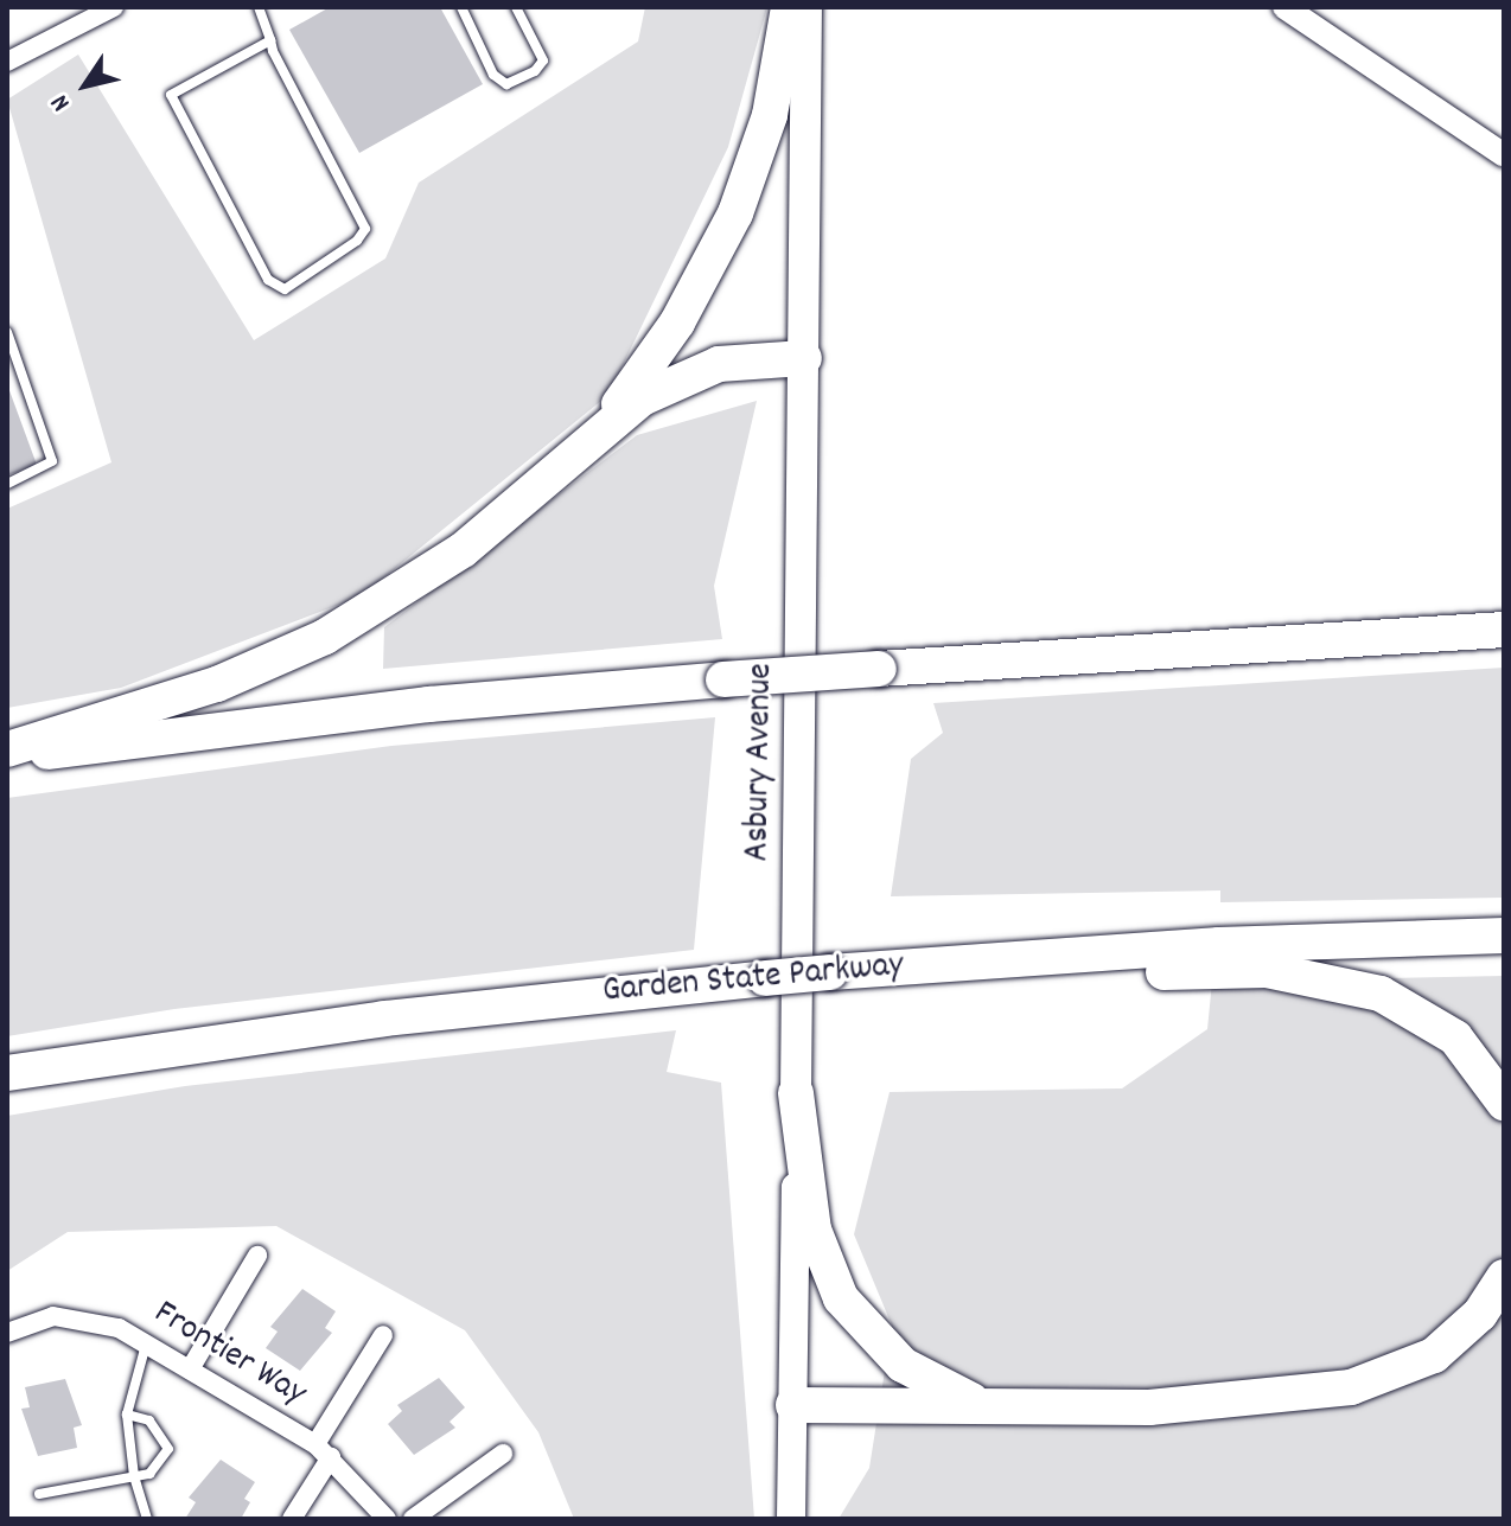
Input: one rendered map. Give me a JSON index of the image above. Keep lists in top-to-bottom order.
{
  "streets": {
    "highway": ["Garden State Parkway"],
    "main road": ["Asbury Avenue"],
    "street": ["Frontier Way"]
  },
  "north": "bottom left"
}
